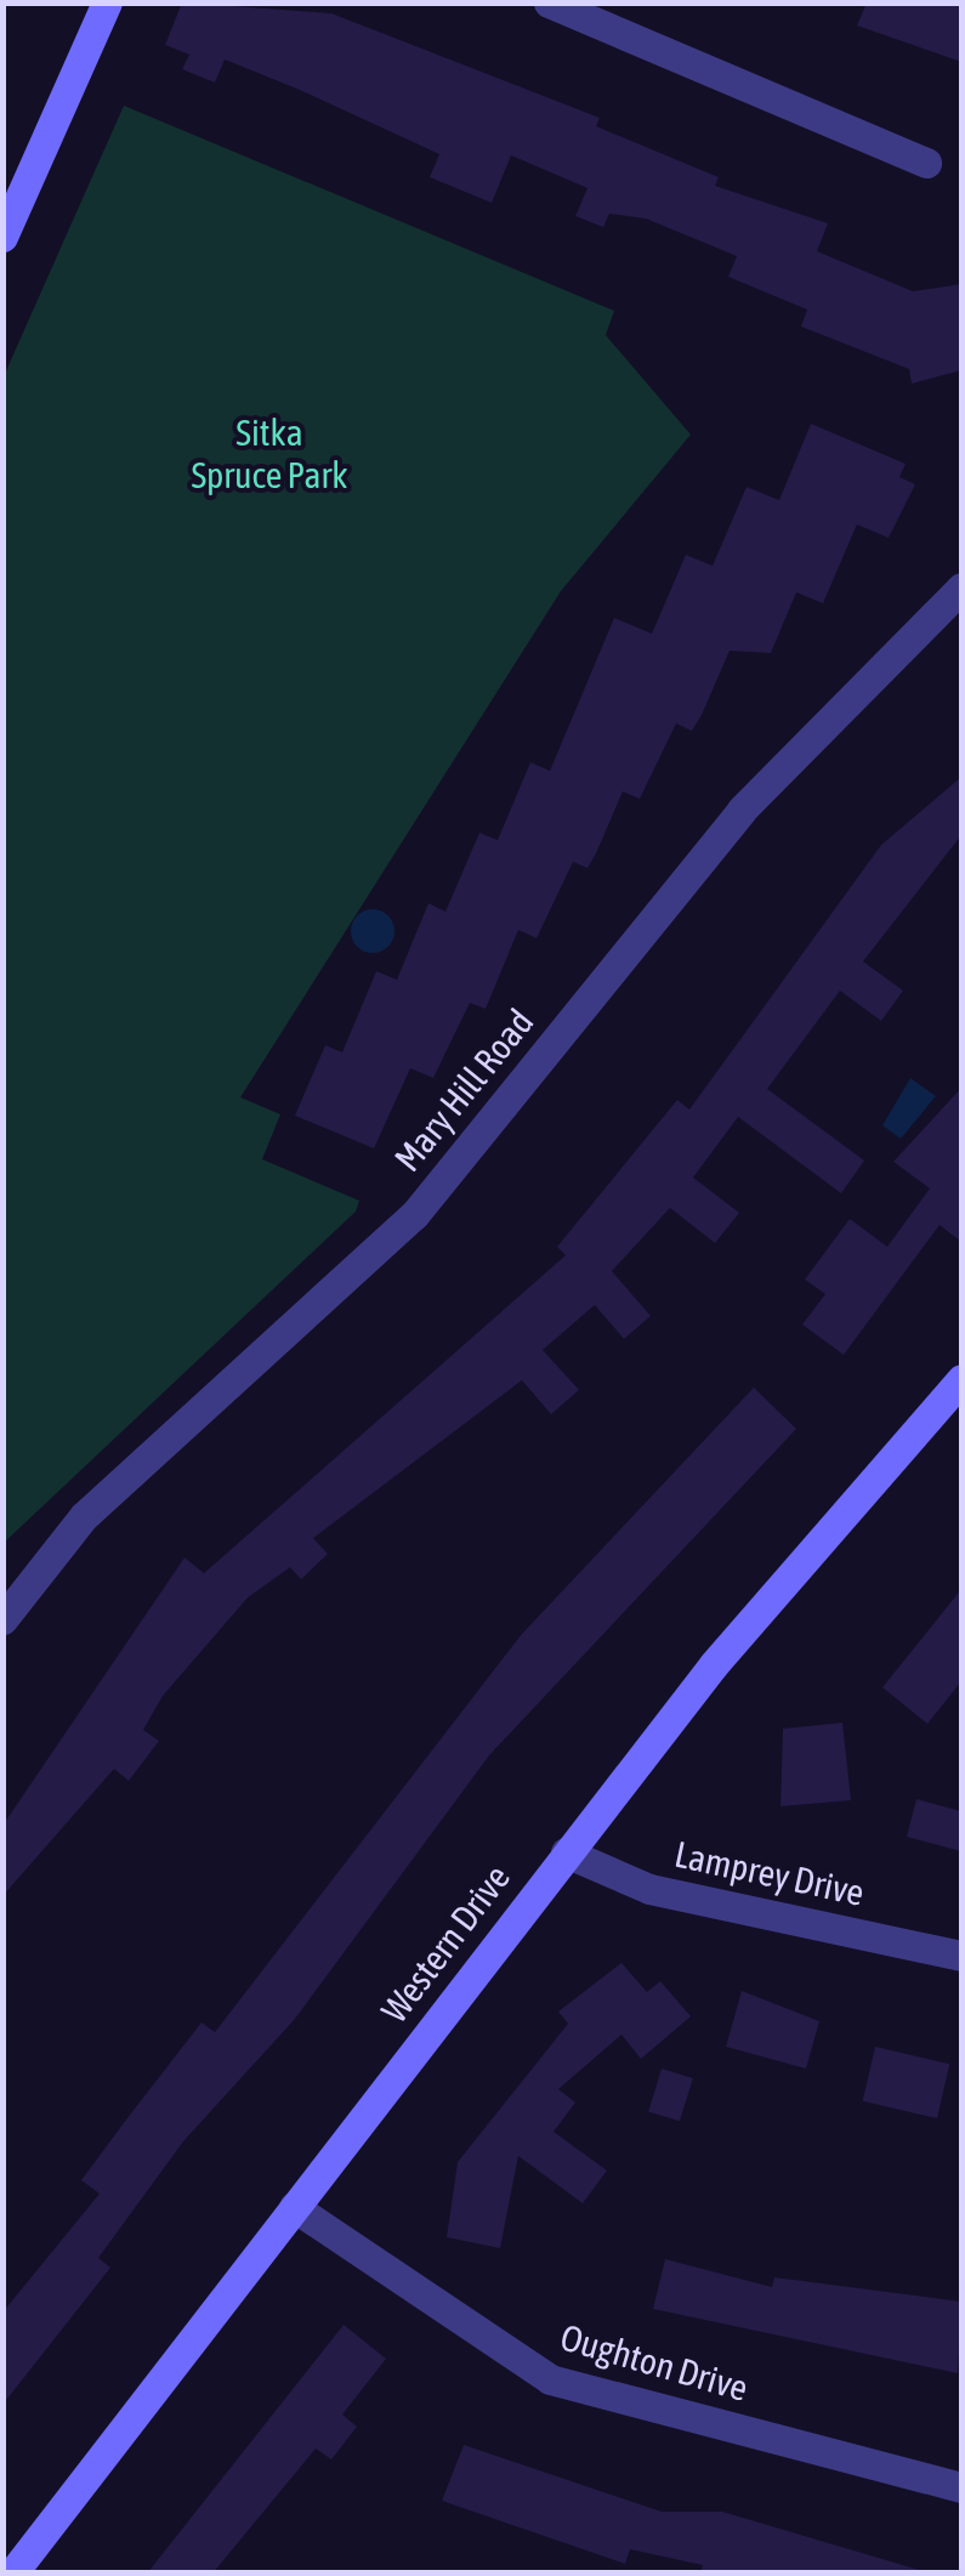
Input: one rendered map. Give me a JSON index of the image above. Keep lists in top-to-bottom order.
{
  "streets": {
    "street": [
      "Mary Hill Road",
      "Lamprey Drive",
      "Western Drive",
      "Oughton Drive"
    ]
  },
  "crossings": [
    ["Lamprey Drive", "Western Drive"],
    ["Western Drive", "Oughton Drive"]
  ],
  "parks": ["Sitka Spruce Park"]
}
